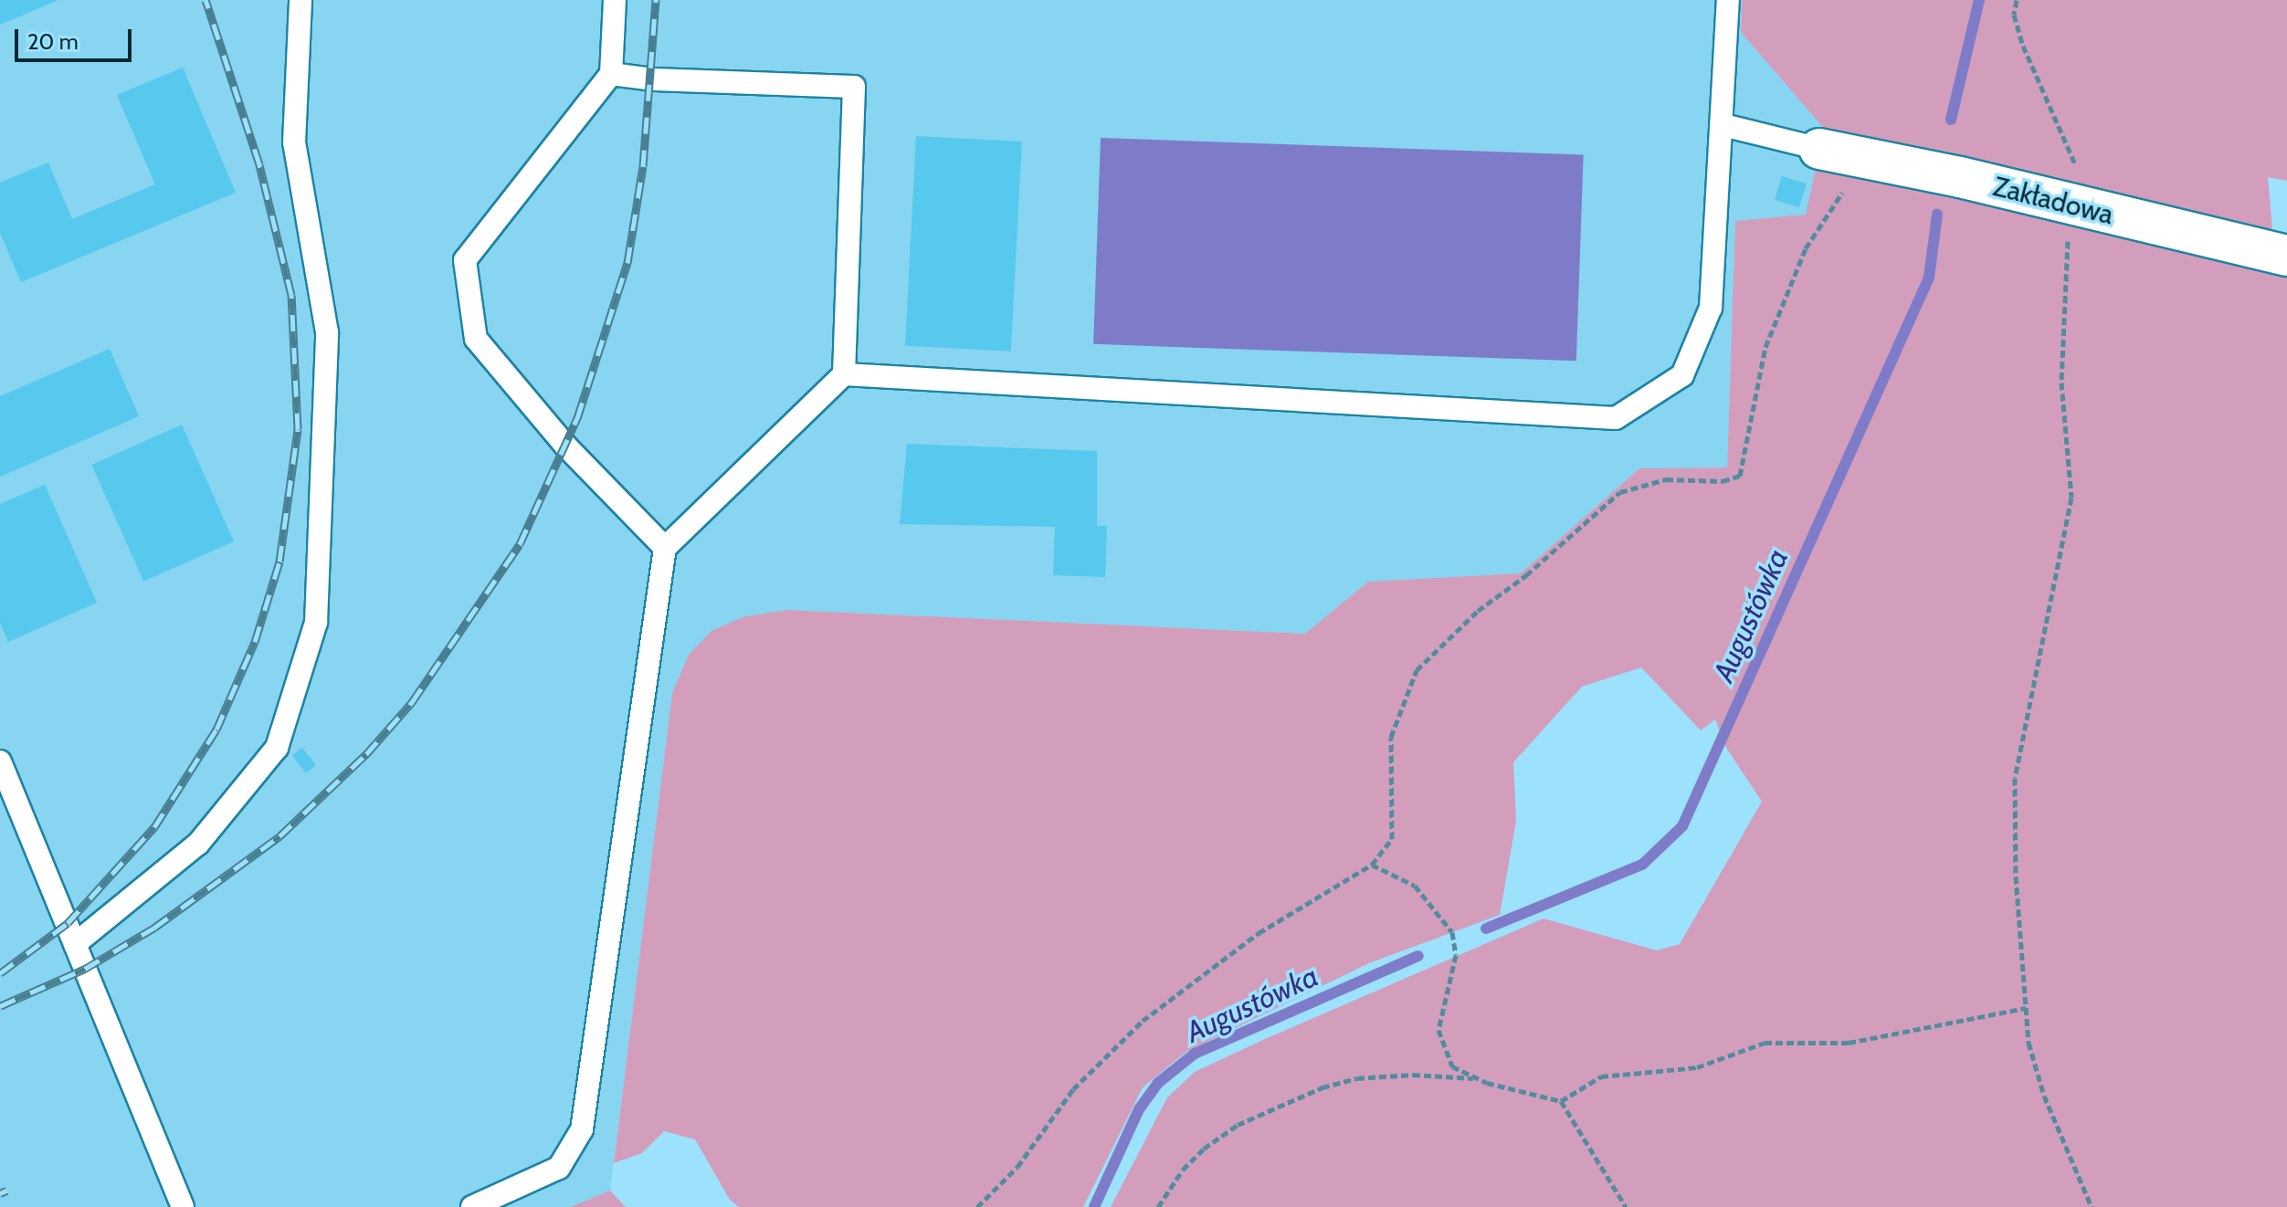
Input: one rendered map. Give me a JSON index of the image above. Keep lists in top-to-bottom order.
{
  "streets": {
    "street": ["Zakładowa"]
  },
  "water": ["Augustówka"],
  "scale_bar": "20 m"
}
